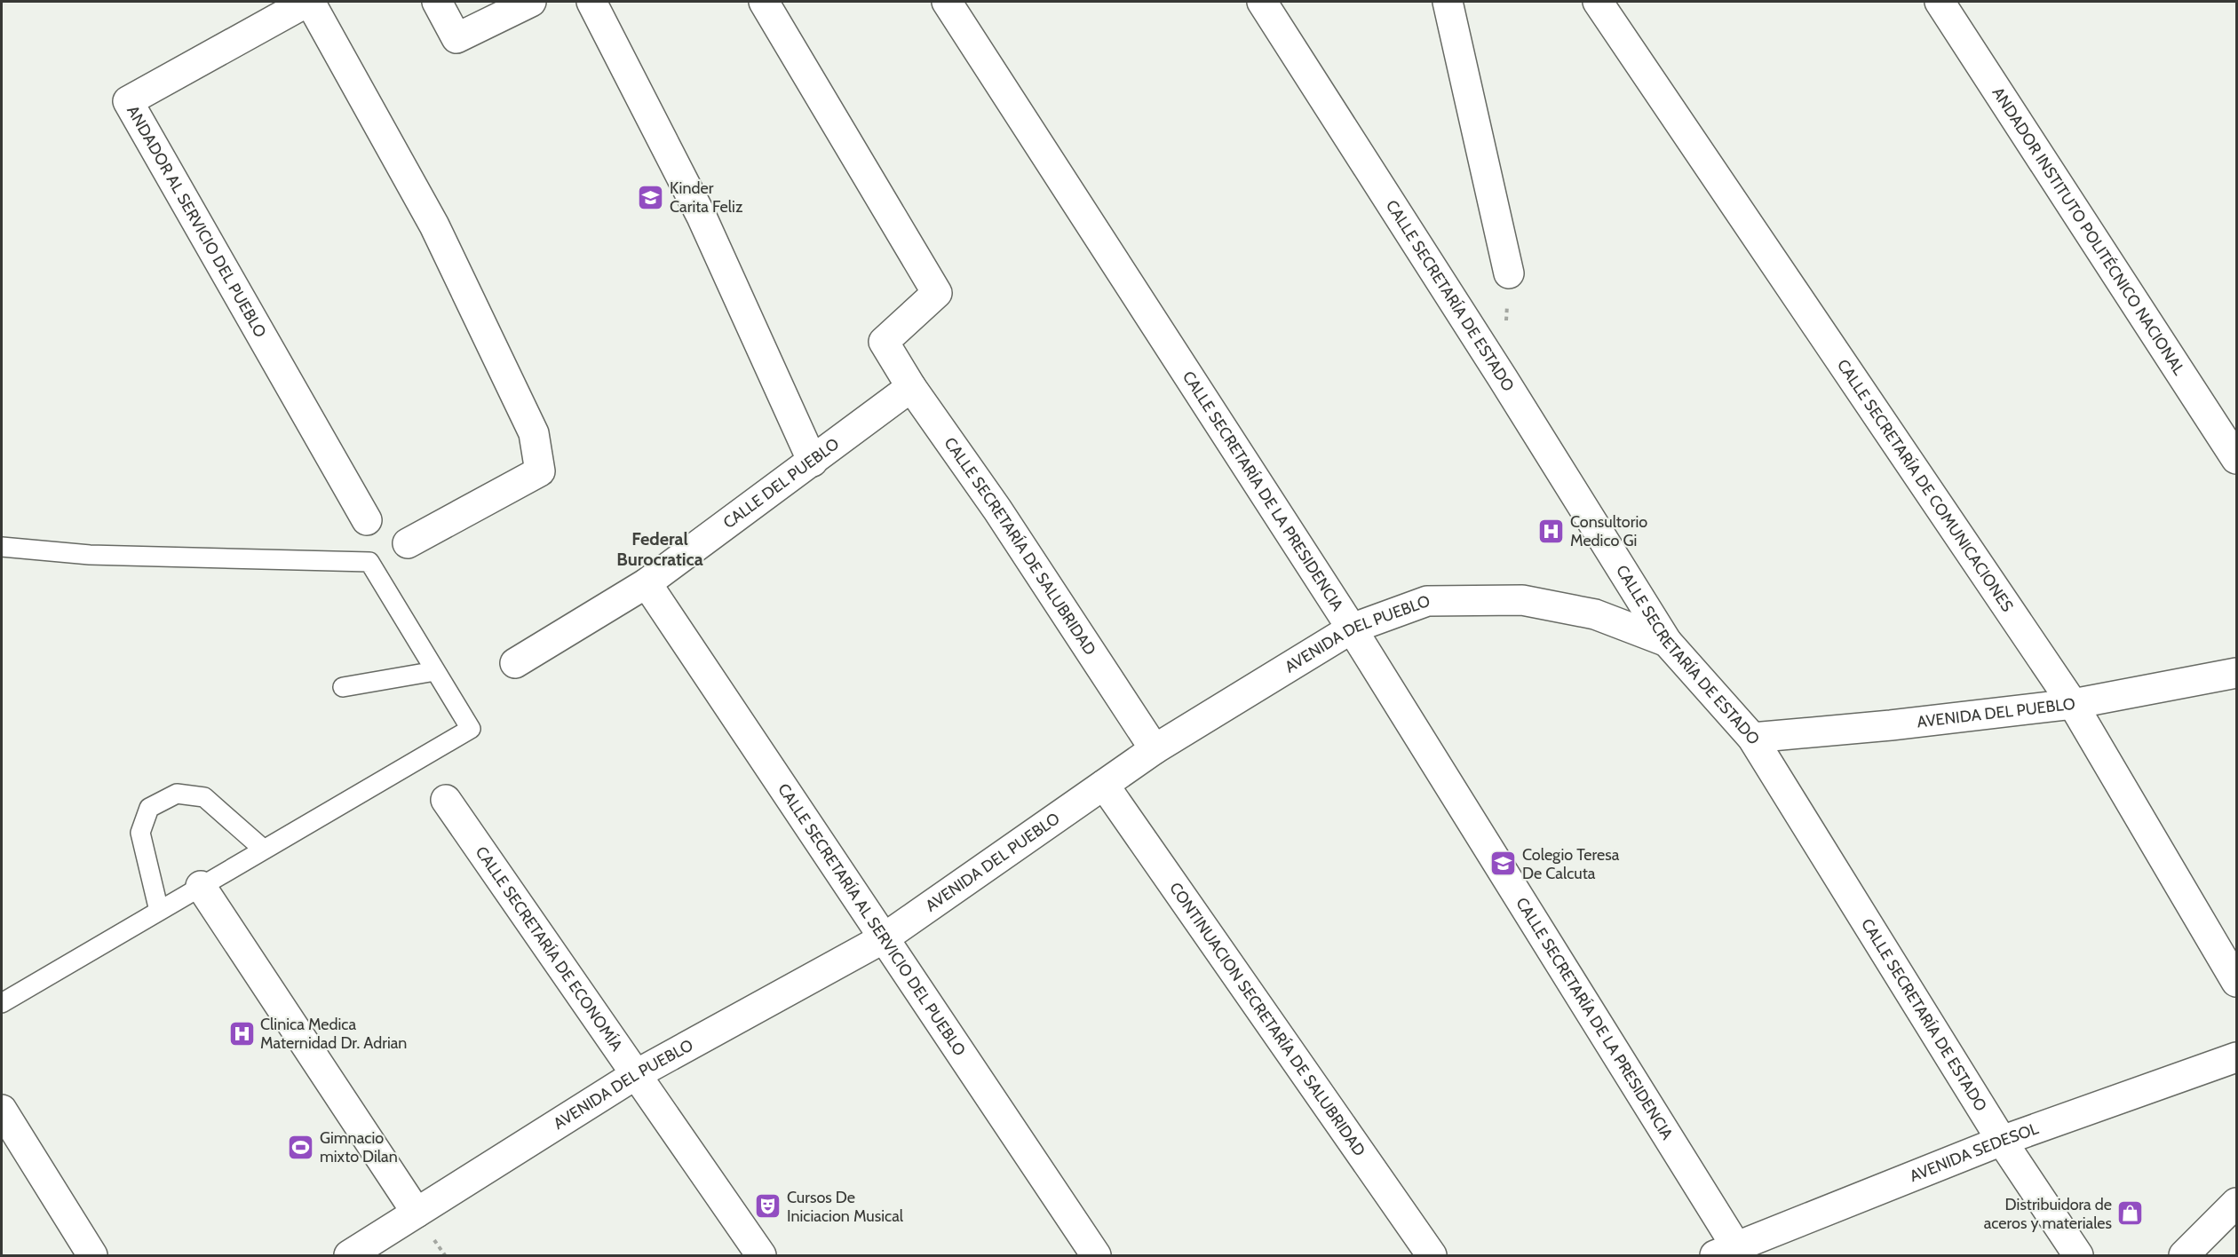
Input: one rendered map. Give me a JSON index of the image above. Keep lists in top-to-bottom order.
{
  "streets": {
    "street": [
      "ANDADOR AL SERVICIO DEL PUEBLO",
      "ANDADOR INSTITUTO POLITÉCNICO NACIONAL",
      "CALLE SECRETARÍA DE ESTADO",
      "CALLE DEL PUEBLO",
      "CALLE SECRETARÍA DE COMUNICACIONES",
      "CALLE SECRETARÍA DE LA PRESIDENCIA",
      "CALLE SECRETARÍA DE SALUBRIDAD",
      "AVENIDA DEL PUEBLO",
      "CALLE SECRETARÍA AL SERVICIO DEL PUEBLO",
      "CALLE SECRETARÍA DE ECONOMÍA",
      "CONTINUACION SECRETARÍA DE SALUBRIDAD",
      "AVENIDA SEDESOL"
    ]
  },
  "crossings": [
    ["CALLE SECRETARÍA DE ESTADO", "AVENIDA DEL PUEBLO"],
    ["CALLE SECRETARÍA DE ESTADO", "AVENIDA SEDESOL"],
    ["CALLE DEL PUEBLO", "CALLE SECRETARÍA DE SALUBRIDAD"],
    ["CALLE DEL PUEBLO", "CALLE SECRETARÍA AL SERVICIO DEL PUEBLO"],
    ["CALLE SECRETARÍA DE COMUNICACIONES", "AVENIDA DEL PUEBLO"],
    ["CALLE SECRETARÍA DE LA PRESIDENCIA", "AVENIDA DEL PUEBLO"],
    ["CALLE SECRETARÍA DE LA PRESIDENCIA", "AVENIDA SEDESOL"],
    ["CALLE SECRETARÍA DE SALUBRIDAD", "AVENIDA DEL PUEBLO"],
    ["AVENIDA DEL PUEBLO", "CALLE SECRETARÍA AL SERVICIO DEL PUEBLO"],
    ["AVENIDA DEL PUEBLO", "CALLE SECRETARÍA DE ECONOMÍA"],
    ["AVENIDA DEL PUEBLO", "CONTINUACION SECRETARÍA DE SALUBRIDAD"]
  ],
  "districts": ["Federal Burocratica"],
  "places": {
    "school or university": ["Kinder Carita Feliz", "Colegio Teresa De Calcuta"],
    "hospital": ["Consultorio Medico Gi", "Clinica Medica Maternidad Dr. Adrian"],
    "sports": ["Gimnacio mixto Dilan"],
    "theatre": ["Cursos De Iniciacion Musical"],
    "shop": ["Distribuidora de aceros y materiales"]
  }
}
